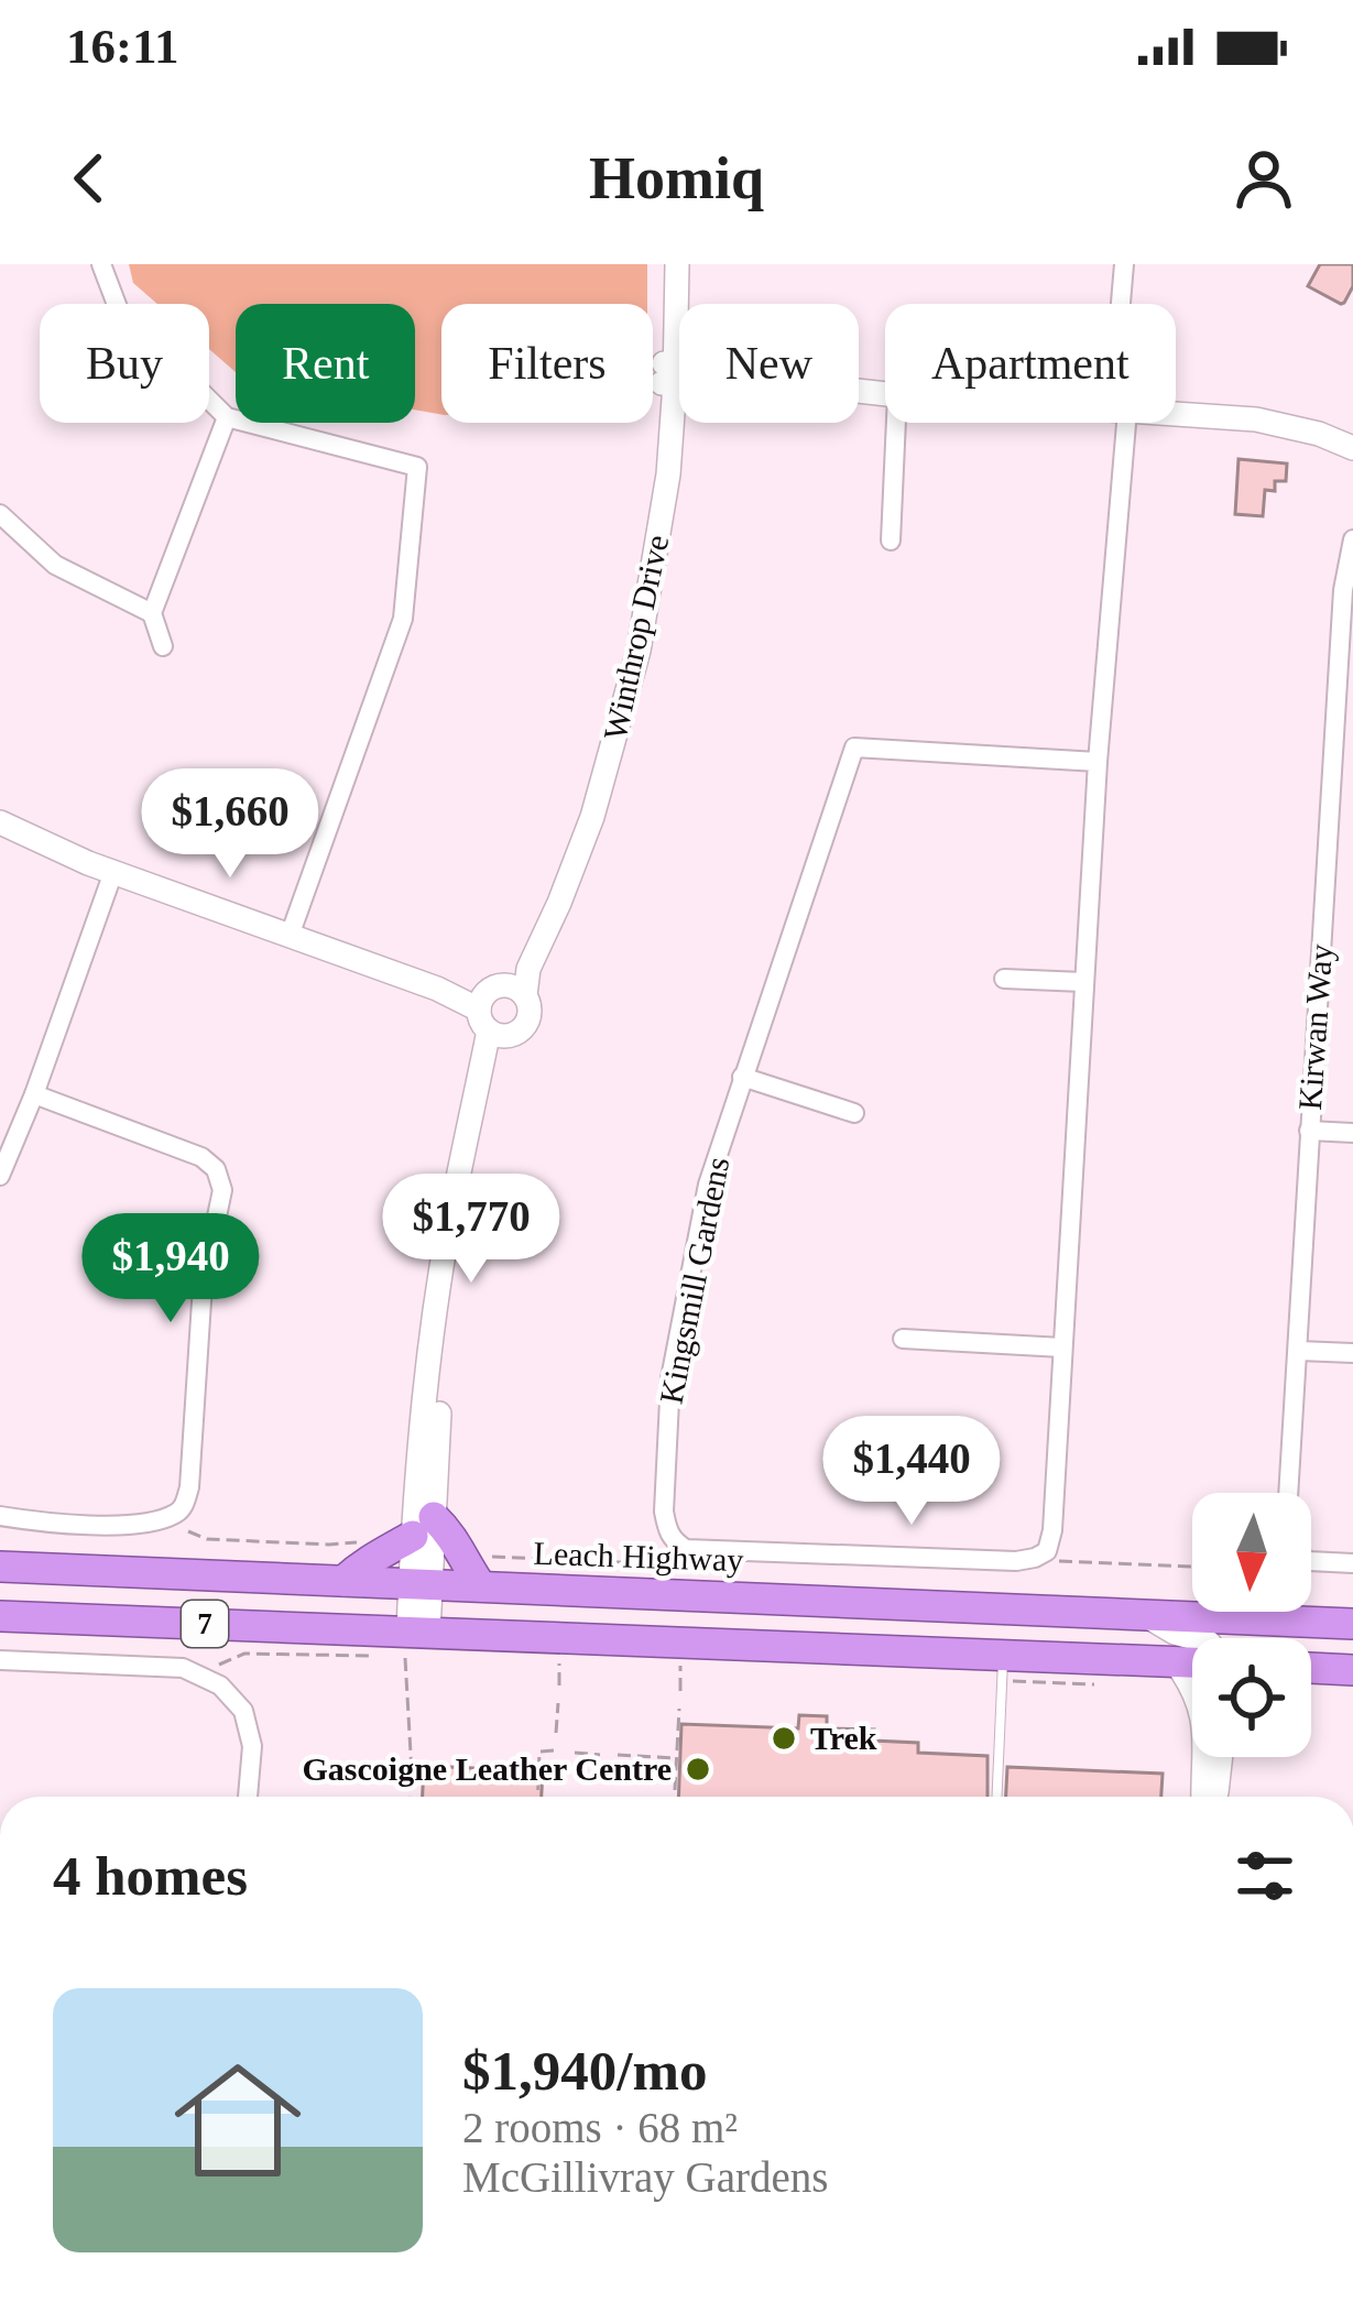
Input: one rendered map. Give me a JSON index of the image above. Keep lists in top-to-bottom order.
{
  "streets": {
    "highway": ["Leach Highway", "7"],
    "street": ["Winthrop Drive", "Kirwan Way", "Kingsmill Gardens"]
  },
  "crossings": [
    ["Winthrop Drive", "Leach Highway"],
    ["Winthrop Drive", "7"]
  ],
  "places": ["Trek", "Gascoigne Leather Centre"],
  "north": "bottom",
  "page": {
    "status": "16:11",
    "header": "Homiq",
    "chip": [
      "Buy",
      "Rent",
      "Filters",
      "New",
      "Apartment"
    ],
    "price": [
      "$1,660",
      "$1,770",
      "$1,940",
      "$1,440"
    ],
    "heading": "4 homes",
    "list": [
      {
        "name": "$1,940/mo",
        "note": "2 rooms · 68 m² · McGillivray Gardens"
      }
    ]
  }
}
